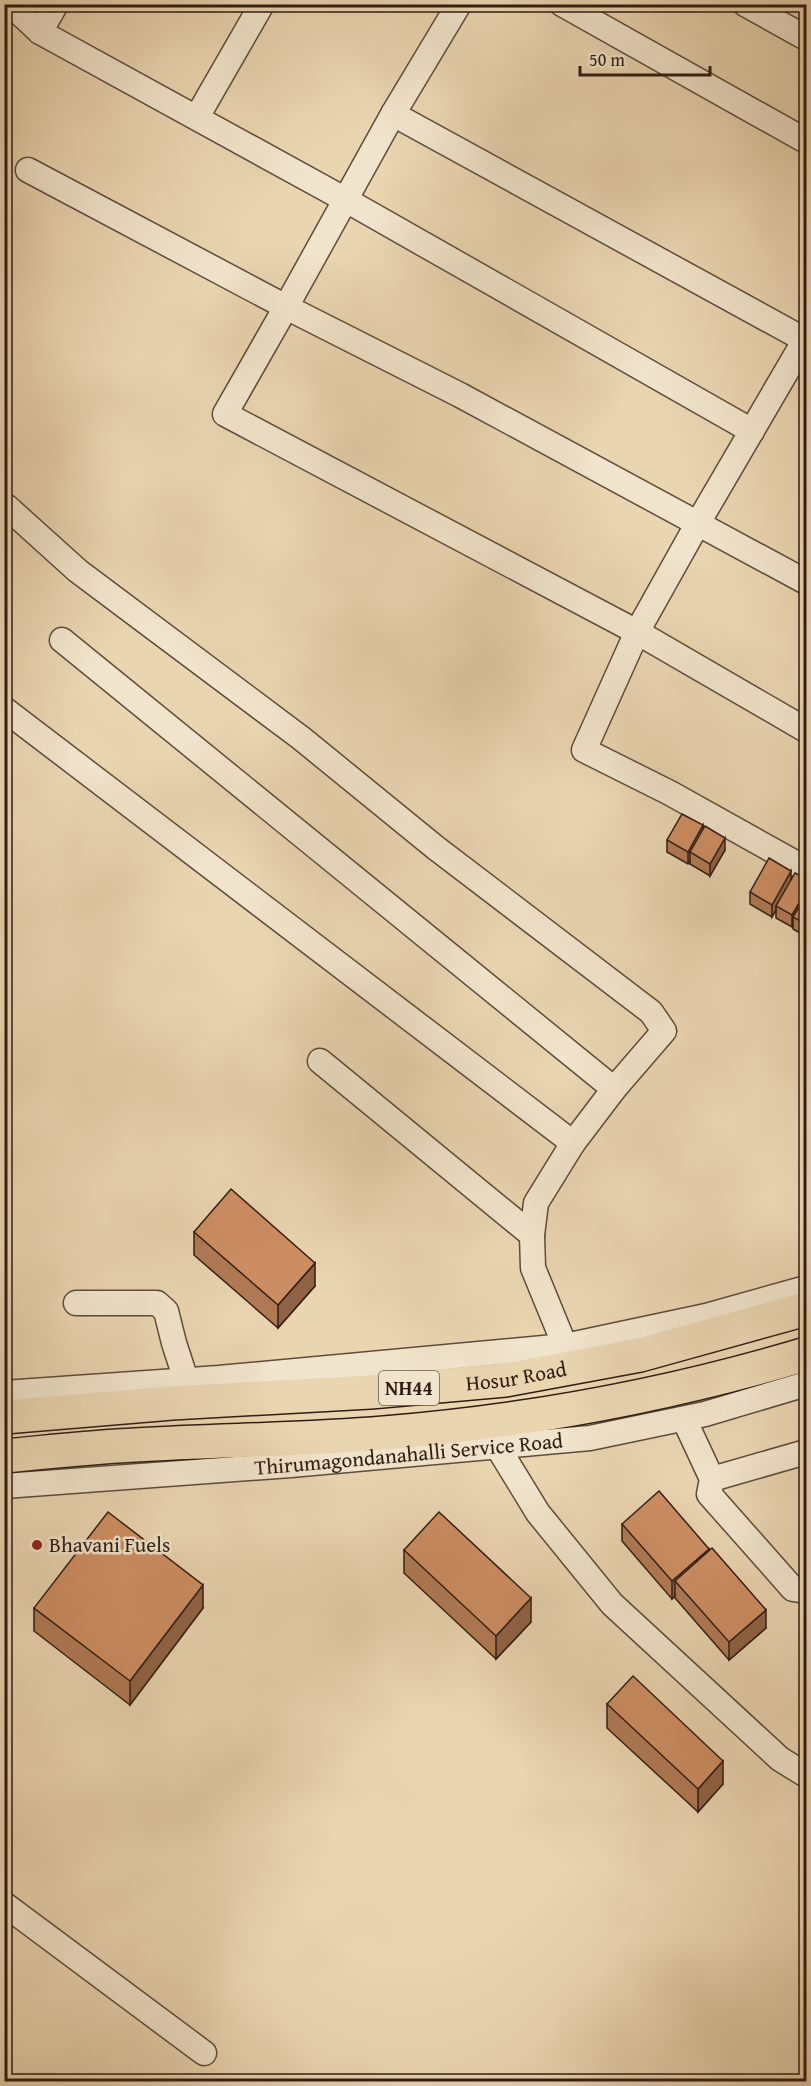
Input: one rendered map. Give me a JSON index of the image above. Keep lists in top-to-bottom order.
{
  "streets": {
    "highway": ["Hosur Road", "NH44"],
    "street": ["Thirumagondanahalli Service Road"]
  },
  "places": ["Bhavani Fuels"],
  "scale_bar": "50 m"
}
